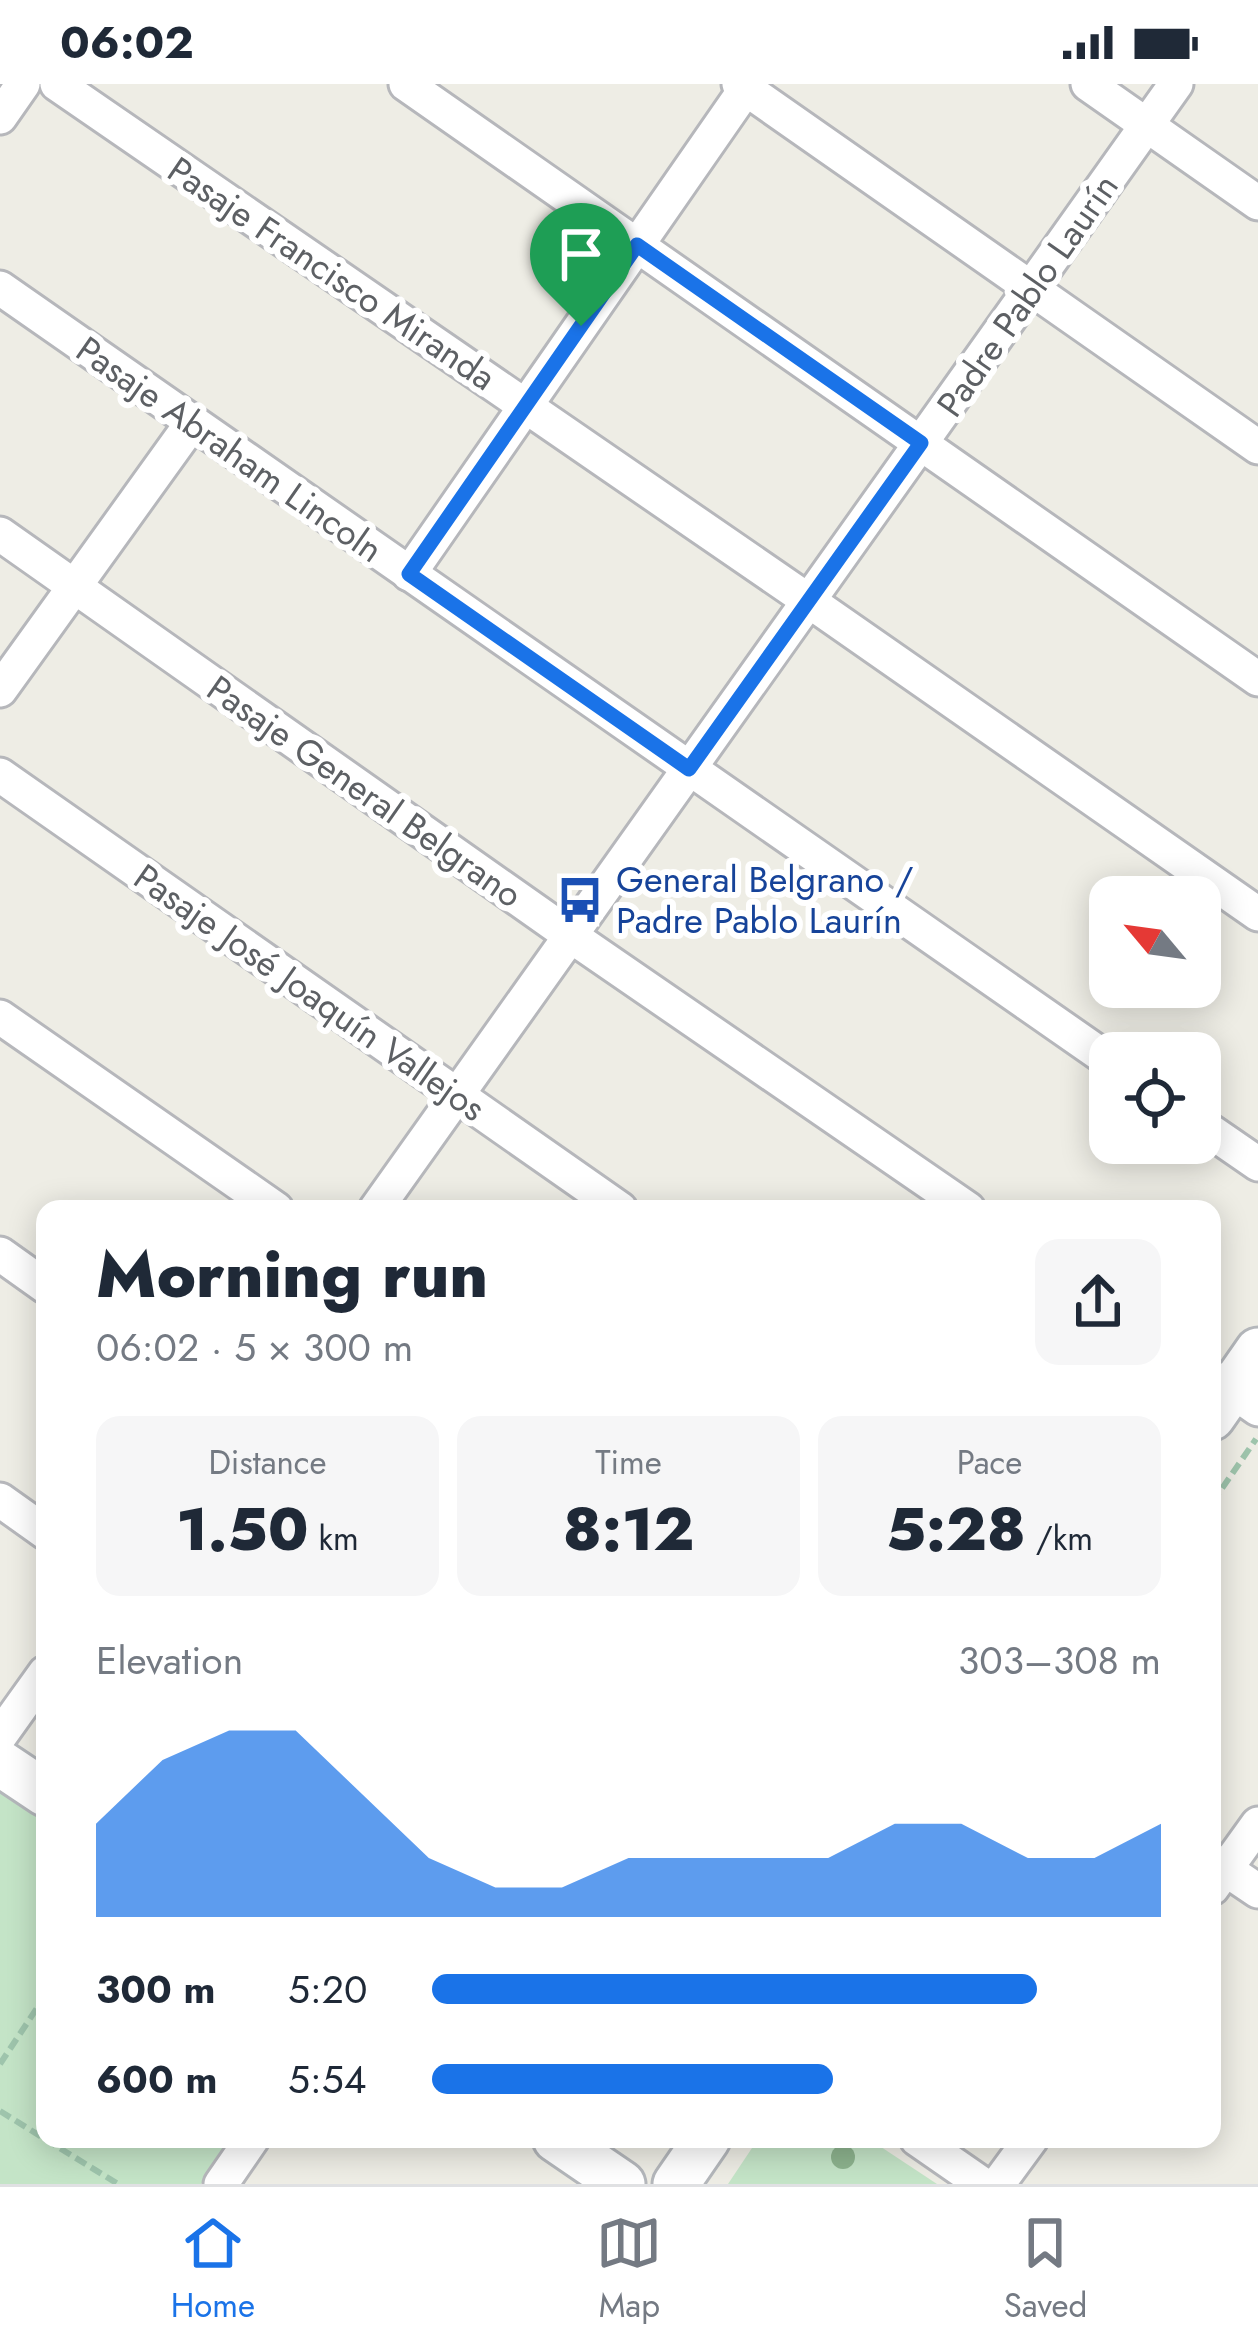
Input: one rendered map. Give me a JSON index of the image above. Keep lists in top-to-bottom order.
{
  "streets": {
    "street": [
      "Pasaje Francisco Miranda",
      "Padre Pablo Laurín",
      "Pasaje Abraham Lincoln",
      "Pasaje General Belgrano",
      "Pasaje José Joaquín Vallejos"
    ]
  },
  "crossings": [
    ["Pasaje Francisco Miranda", "Padre Pablo Laurín"],
    ["Padre Pablo Laurín", "Pasaje Abraham Lincoln"],
    ["Padre Pablo Laurín", "Pasaje General Belgrano"],
    ["Padre Pablo Laurín", "Pasaje José Joaquín Vallejos"]
  ],
  "places": {
    "bus stop": ["General Belgrano / Padre Pablo Laurín"]
  },
  "north": "top left",
  "page": {
    "status": "06:02",
    "heading": ["Morning run", "06:02 · 5 × 300 m"],
    "stats": [
      ["Distance", "1.50 km"],
      ["Time", "8:12"],
      ["Pace", "5:28 /km"]
    ],
    "chart": ["Elevation", "303–308 m"],
    "list": [
      {
        "name": "300 m",
        "note": "5:20"
      },
      {
        "name": "600 m",
        "note": "5:54"
      }
    ],
    "tabs": ["Home", "Map", "Saved"]
  }
}
